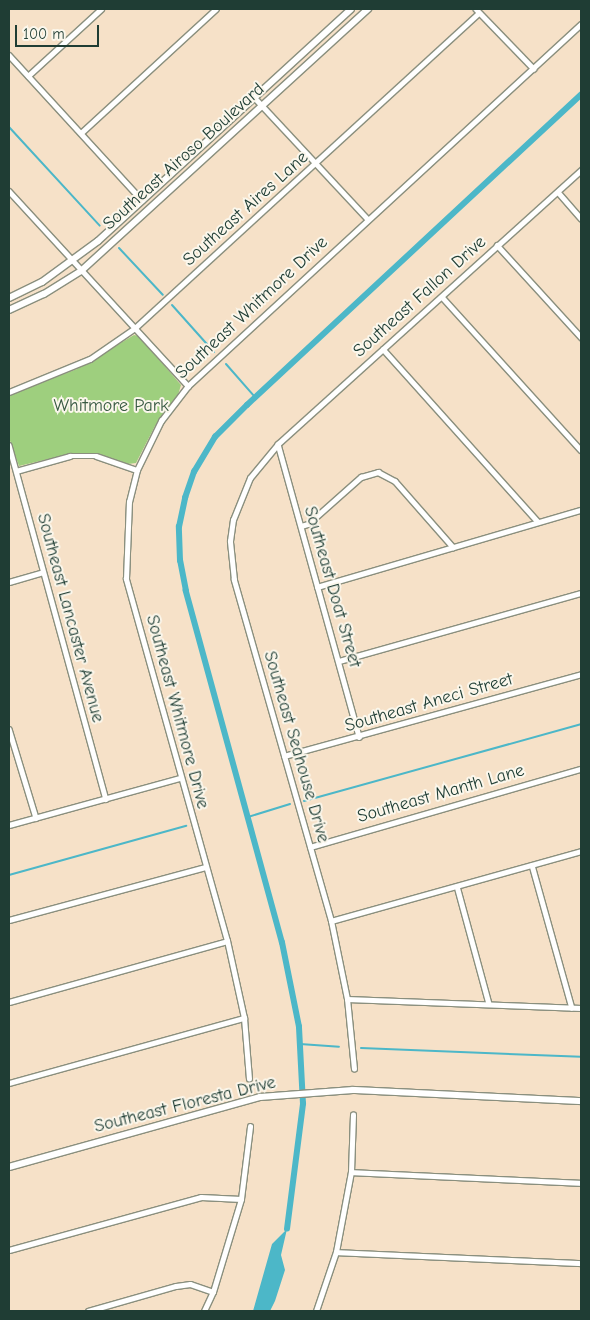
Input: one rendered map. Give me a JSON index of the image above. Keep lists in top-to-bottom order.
{
  "streets": {
    "main road": ["Southeast Airoso Boulevard", "Southeast Floresta Drive"],
    "street": [
      "Southeast Aires Lane",
      "Southeast Fallon Drive",
      "Southeast Whitmore Drive",
      "Southeast Doat Street",
      "Southeast Lancaster Avenue",
      "Southeast Aneci Street",
      "Southeast Seahouse Drive",
      "Southeast Manth Lane"
    ]
  },
  "crossings": [
    ["Southeast Fallon Drive", "Southeast Doat Street"],
    ["Southeast Fallon Drive", "Southeast Seahouse Drive"],
    ["Southeast Doat Street", "Southeast Aneci Street"],
    ["Southeast Doat Street", "Southeast Seahouse Drive"],
    ["Southeast Aneci Street", "Southeast Seahouse Drive"],
    ["Southeast Seahouse Drive", "Southeast Manth Lane"]
  ],
  "parks": ["Whitmore Park"],
  "scale_bar": "100 m"
}
